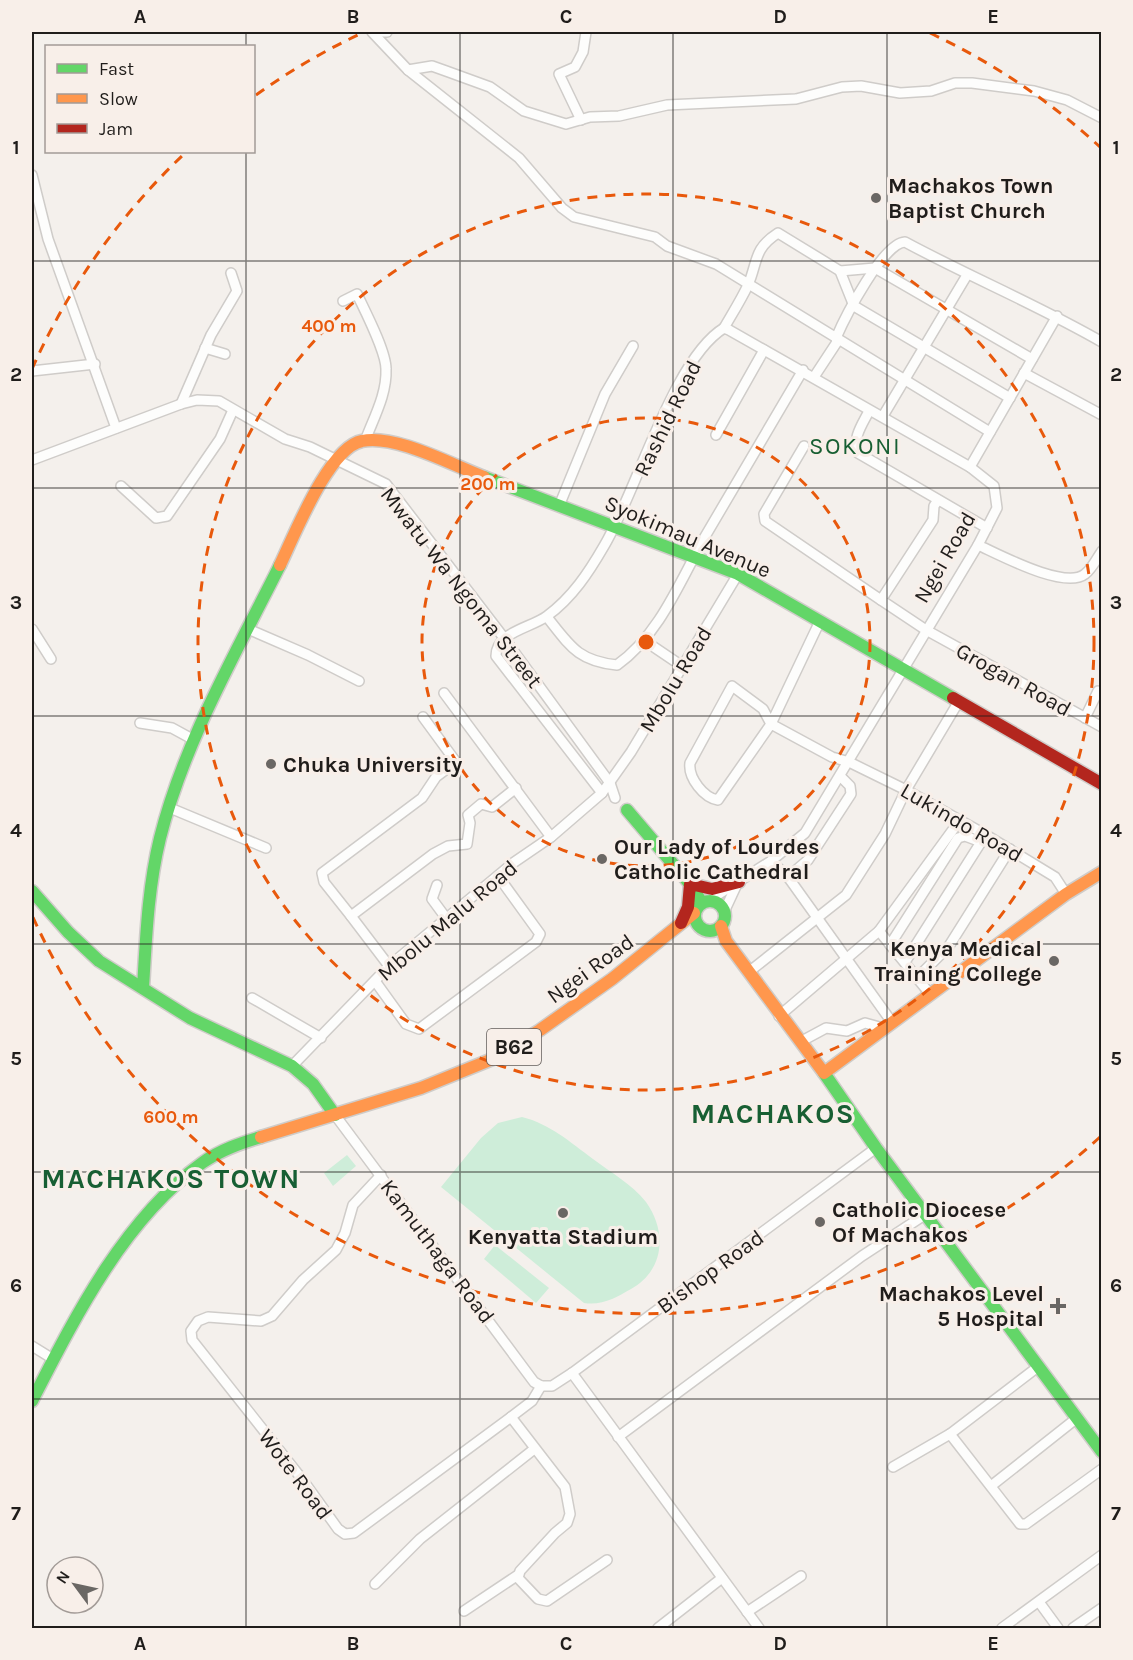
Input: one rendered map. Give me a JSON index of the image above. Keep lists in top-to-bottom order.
{
  "streets": {
    "main road": ["Syokimau Avenue", "Ngei Road", "B62"],
    "street": [
      "Rashid Road",
      "Mwatu Wa Ngoma Street",
      "Mbolu Road",
      "Grogan Road",
      "Lukindo Road",
      "Mbolu Malu Road",
      "Kamuthaga Road",
      "Bishop Road",
      "Wote Road"
    ]
  },
  "crossings": [
    ["Rashid Road", "Syokimau Avenue"],
    ["Rashid Road", "Mwatu Wa Ngoma Street"],
    ["Syokimau Avenue", "Ngei Road"],
    ["Syokimau Avenue", "Mbolu Road"],
    ["Ngei Road", "Grogan Road"],
    ["Ngei Road", "Lukindo Road"],
    ["Ngei Road", "B62"],
    ["Ngei Road", "Kamuthaga Road"],
    ["Mwatu Wa Ngoma Street", "Mbolu Road"],
    ["Mwatu Wa Ngoma Street", "Mbolu Malu Road"],
    ["Mbolu Road", "Mbolu Malu Road"],
    ["B62", "Kamuthaga Road"],
    ["Kamuthaga Road", "Bishop Road"],
    ["Kamuthaga Road", "Wote Road"],
    ["Bishop Road", "Wote Road"]
  ],
  "districts": ["SOKONI", "MACHAKOS", "MACHAKOS TOWN"],
  "places": {
    "other": [
      "Machakos Town Baptist Church",
      "Chuka University",
      "Our Lady of Lourdes Catholic Cathedral",
      "Kenya Medical Training College",
      "Kenyatta Stadium",
      "Catholic Diocese Of Machakos"
    ],
    "health": ["Machakos Level 5 Hospital"]
  },
  "legend": ["Fast", "Slow", "Jam"],
  "north": "top left",
  "grid": {
    "columns": [
      "A",
      "B",
      "C",
      "D",
      "E"
    ],
    "rows": [
      "1",
      "2",
      "3",
      "4",
      "5",
      "6",
      "7"
    ]
  },
  "rings": ["400 m", "200 m", "600 m"]
}
